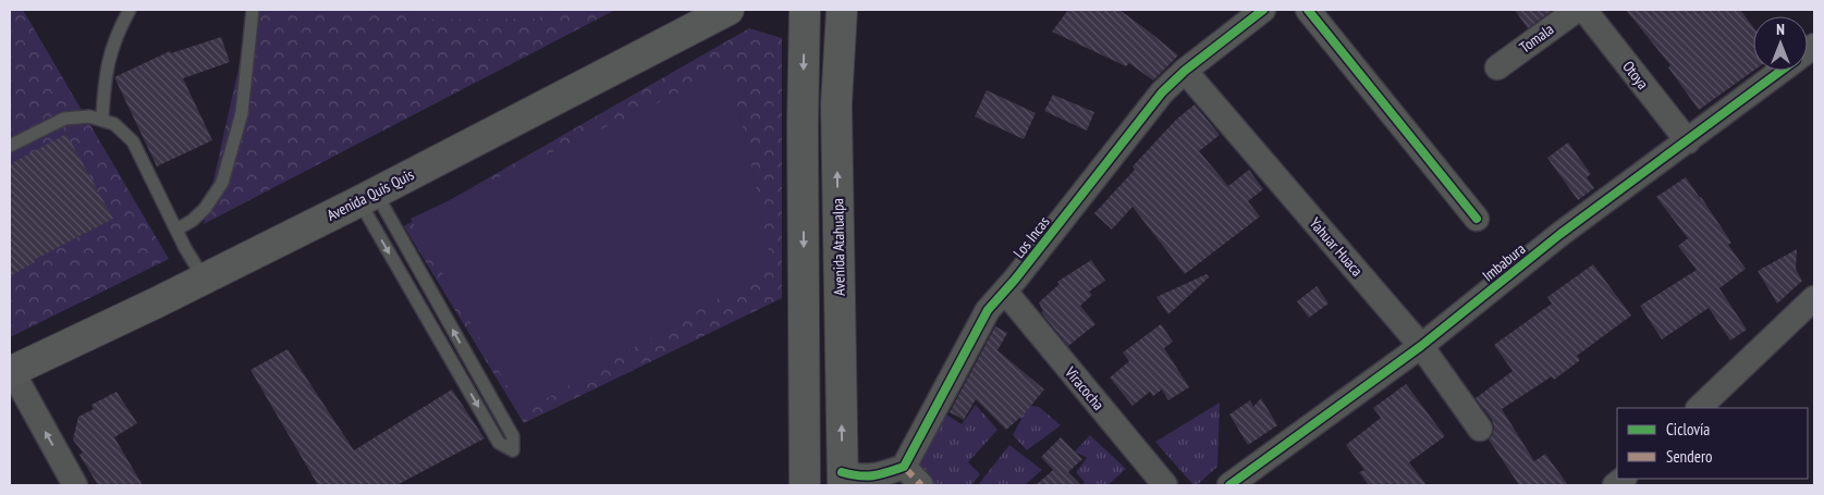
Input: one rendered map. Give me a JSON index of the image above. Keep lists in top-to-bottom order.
{
  "streets": {
    "main road": ["Avenida Quis Quis", "Avenida Atahualpa"],
    "street": [
      "Tomala",
      "Otoya",
      "Los Incas",
      "Yahuar Huaca",
      "Imbabura",
      "Viracocha"
    ]
  },
  "crossings": [
    ["Otoya", "Imbabura"],
    ["Los Incas", "Yahuar Huaca"],
    ["Los Incas", "Viracocha"],
    ["Yahuar Huaca", "Imbabura"]
  ],
  "legend": ["Ciclovía", "Sendero"],
  "north": "top"
}
